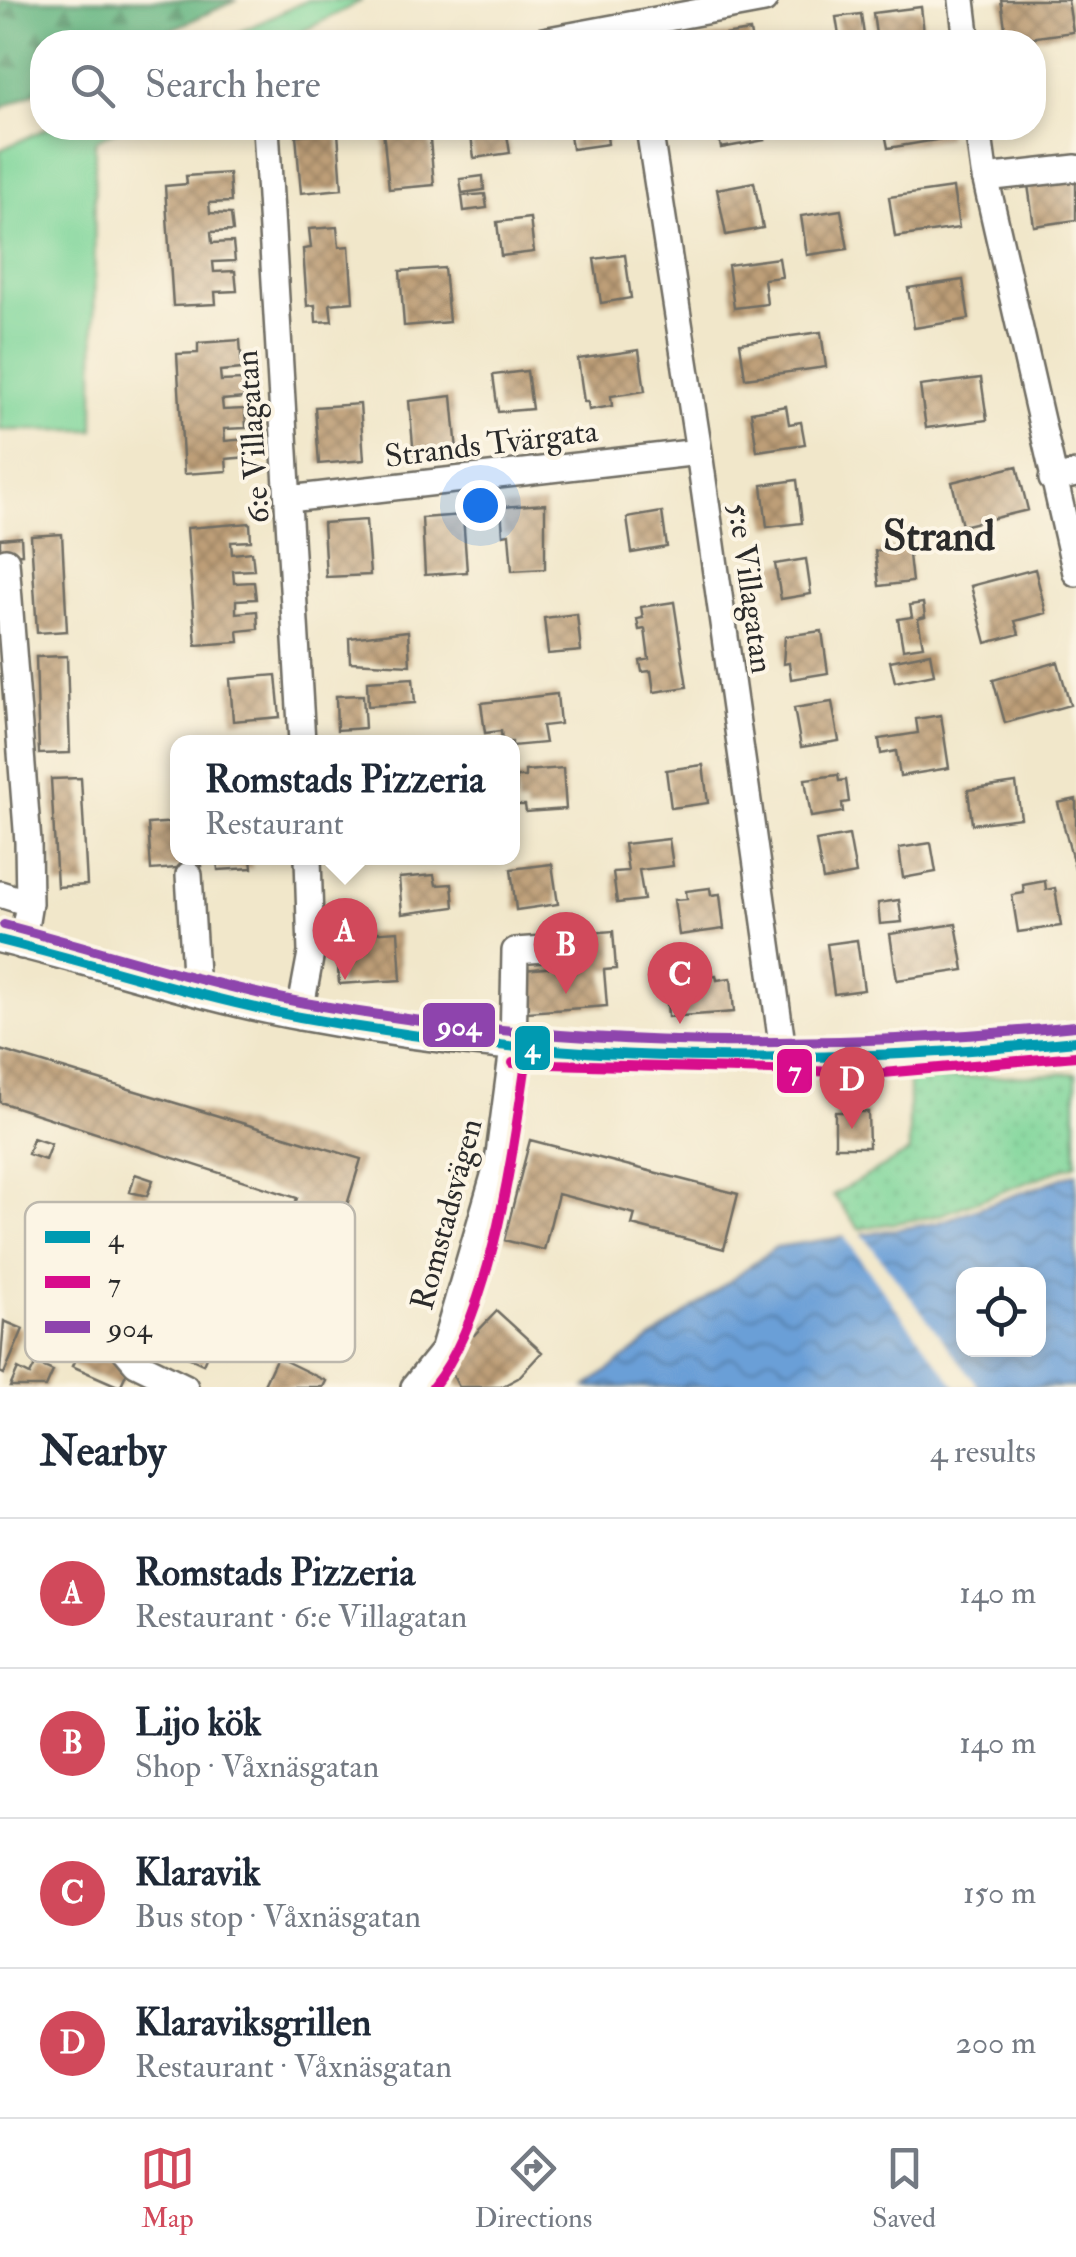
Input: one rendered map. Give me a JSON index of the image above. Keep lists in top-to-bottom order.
{
  "streets": {
    "street": [
      "6:e Villagatan",
      "Strands Tvärgata",
      "5:e Villagatan",
      "Romstadsvägen"
    ]
  },
  "crossings": [
    ["6:e Villagatan", "Strands Tvärgata"],
    ["Strands Tvärgata", "5:e Villagatan"]
  ],
  "districts": ["Strand"],
  "lines": ["transit line 904", "transit line 4", "transit line 7"],
  "legend": ["4", "7", "904"],
  "page": {
    "search": "Search here",
    "popup": ["Romstads Pizzeria", "Restaurant"],
    "pins": [
      "A",
      "B",
      "C",
      "D"
    ],
    "heading": ["Nearby", "4 results"],
    "list": [
      {
        "mark": "A",
        "name": "Romstads Pizzeria",
        "note": "Restaurant · 6:e Villagatan",
        "value": "140 m"
      },
      {
        "mark": "B",
        "name": "Lijo kök",
        "note": "Shop · Våxnäsgatan",
        "value": "140 m"
      },
      {
        "mark": "C",
        "name": "Klaravik",
        "note": "Bus stop · Våxnäsgatan",
        "value": "150 m"
      },
      {
        "mark": "D",
        "name": "Klaraviksgrillen",
        "note": "Restaurant · Våxnäsgatan",
        "value": "200 m"
      }
    ],
    "nav": ["Map", "Directions", "Saved"]
  }
}
